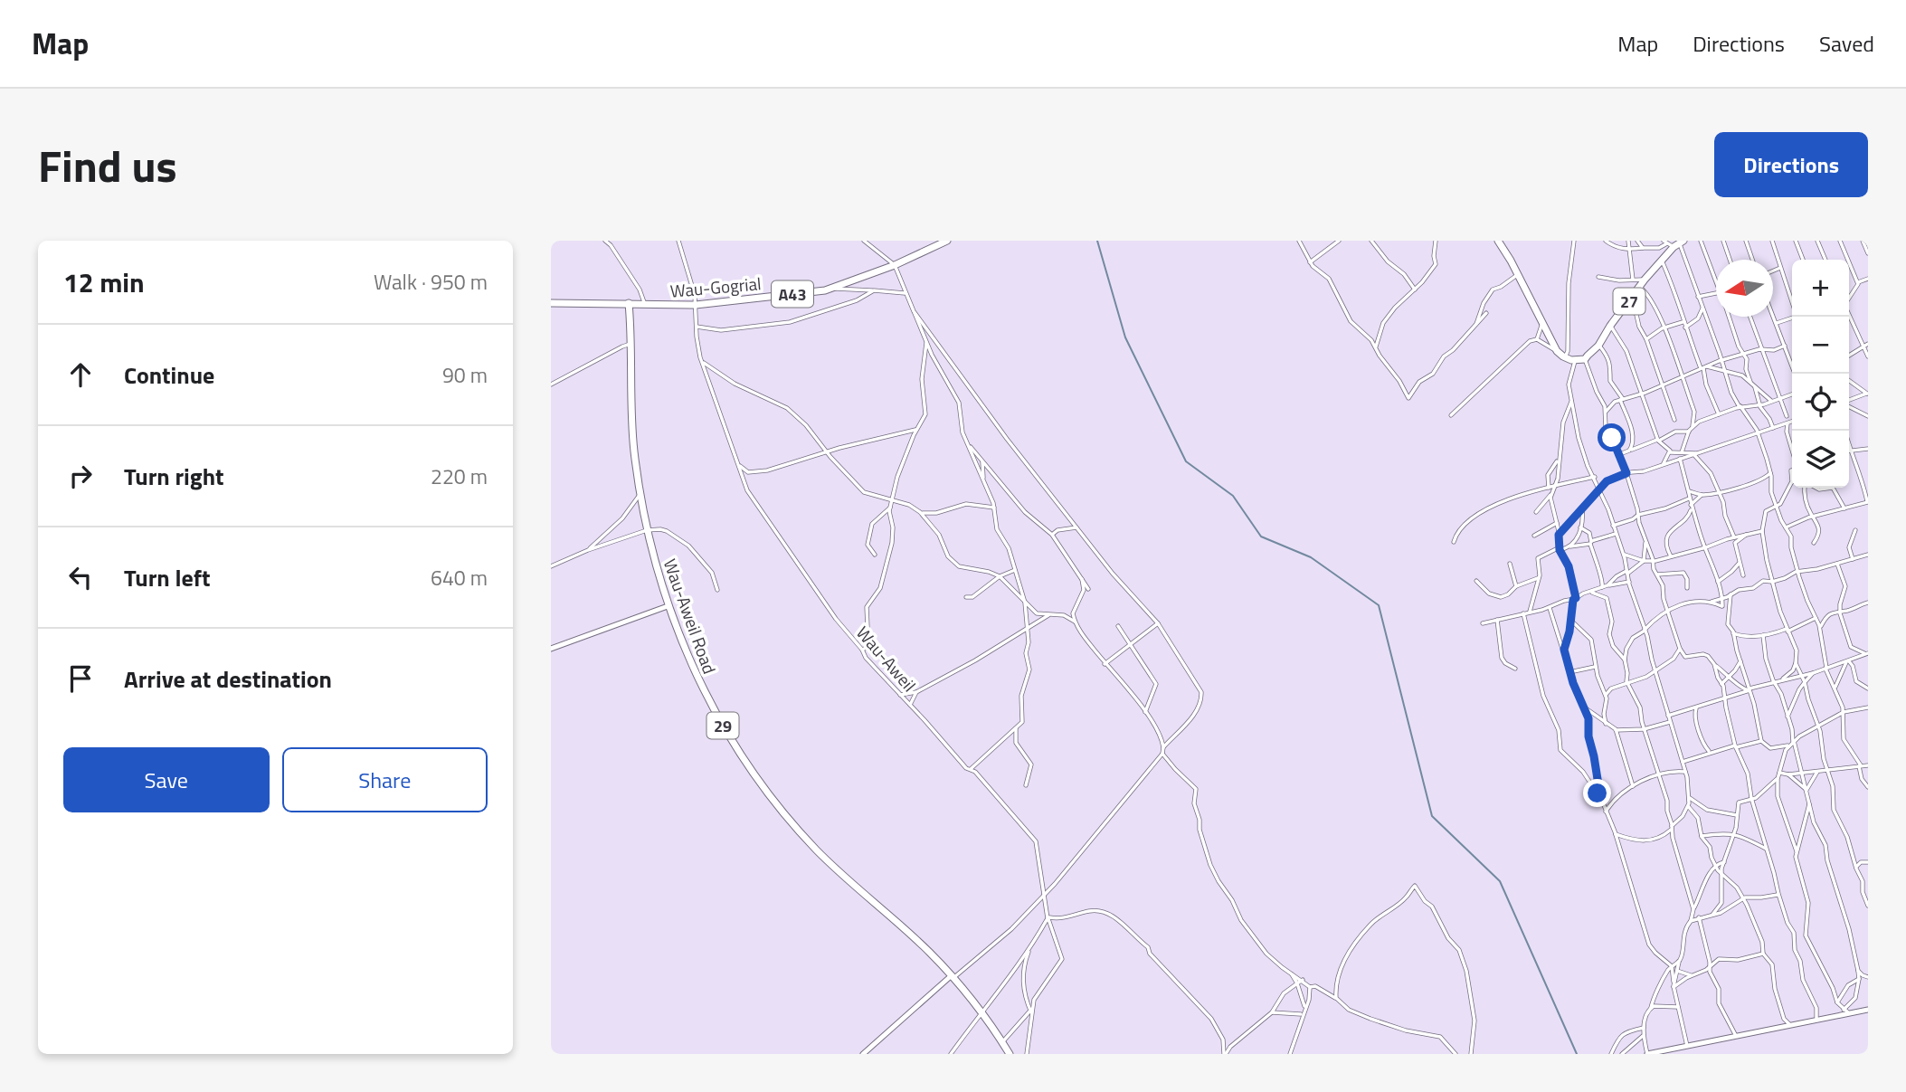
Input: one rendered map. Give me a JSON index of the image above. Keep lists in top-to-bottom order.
{
  "streets": {
    "main road": [
      "Wau-Gogrial",
      "A43",
      "27",
      "Wau-Aweil Road",
      "29"
    ],
    "street": ["Wau-Aweil"]
  },
  "crossings": [
    ["Wau-Gogrial", "Wau-Aweil Road"],
    ["Wau-Gogrial", "Wau-Aweil"]
  ],
  "north": "left",
  "page": {
    "header": "Map",
    "nav": ["Map", "Directions", "Saved"],
    "title": "Find us",
    "buttons": [
      "Directions",
      ["Save", "Share"]
    ],
    "heading": ["12 min", "Walk · 950 m"],
    "map_buttons": ["+", "−"],
    "list": [
      ["Continue", "90 m"],
      ["Turn right", "220 m"],
      ["Turn left", "640 m"],
      "Arrive at destination"
    ]
  }
}
